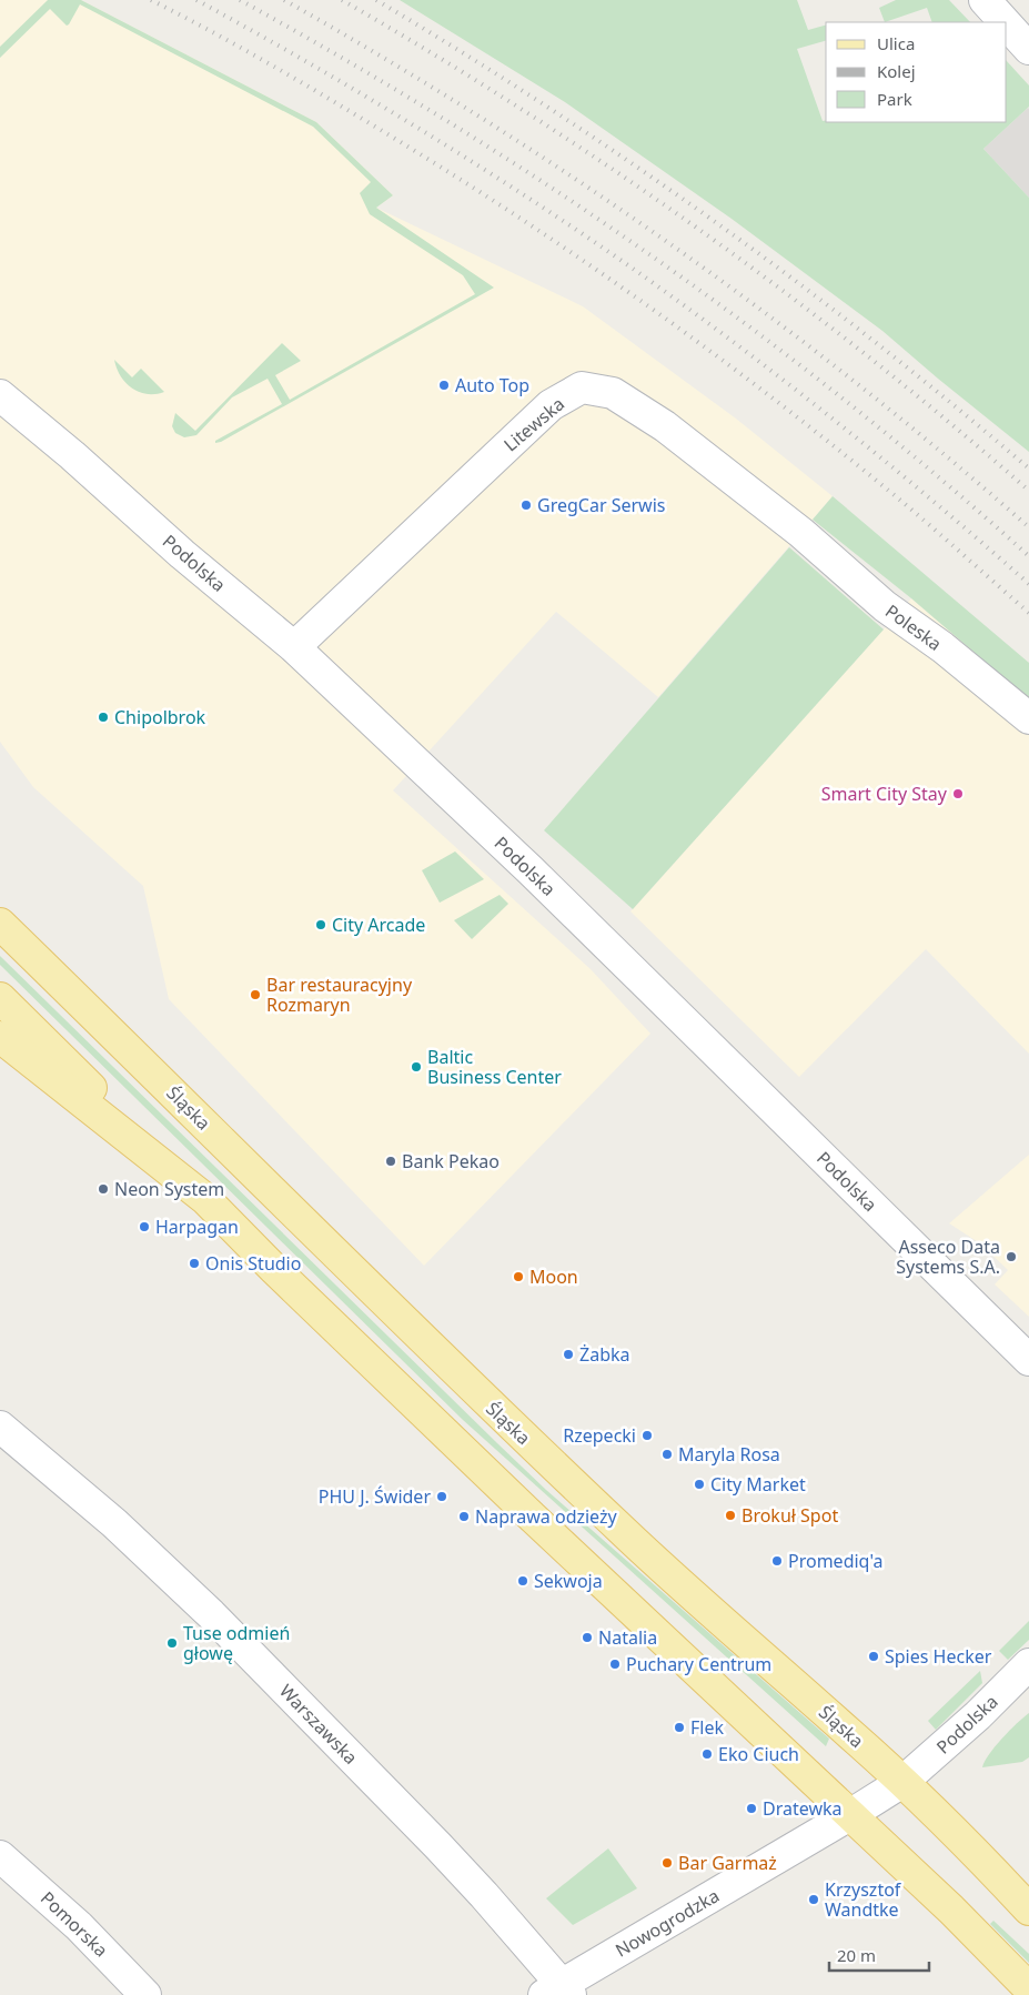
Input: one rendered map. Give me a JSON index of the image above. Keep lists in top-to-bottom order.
{
  "streets": {
    "main road": ["Śląska"],
    "street": [
      "Litewska",
      "Podolska",
      "Poleska",
      "Warszawska",
      "Nowogrodzka",
      "Pomorska"
    ]
  },
  "crossings": [
    ["Litewska", "Podolska"],
    ["Litewska", "Poleska"],
    ["Podolska", "Śląska"],
    ["Podolska", "Nowogrodzka"],
    ["Śląska", "Nowogrodzka"],
    ["Warszawska", "Nowogrodzka"]
  ],
  "places": [
    "Auto Top",
    "GregCar Serwis",
    "Chipolbrok",
    "Smart City Stay",
    "City Arcade",
    "Bar restauracyjny Rozmaryn",
    "Baltic Business Center",
    "Bank Pekao",
    "Neon System",
    "Harpagan",
    "Asseco Data Systems S.A.",
    "Onis Studio",
    "Moon",
    "Żabka",
    "Rzepecki",
    "Maryla Rosa",
    "City Market",
    "PHU J. Świder",
    "Brokuł Spot",
    "Naprawa odzieży",
    "Promediq'a",
    "Sekwoja",
    "Natalia",
    "Tuse odmień głowę",
    "Spies Hecker",
    "Puchary Centrum",
    "Flek",
    "Eko Ciuch",
    "Dratewka",
    "Bar Garmaż",
    "Krzysztof Wandtke"
  ],
  "legend": ["Ulica", "Kolej", "Park"],
  "scale_bar": "20 m"
}
